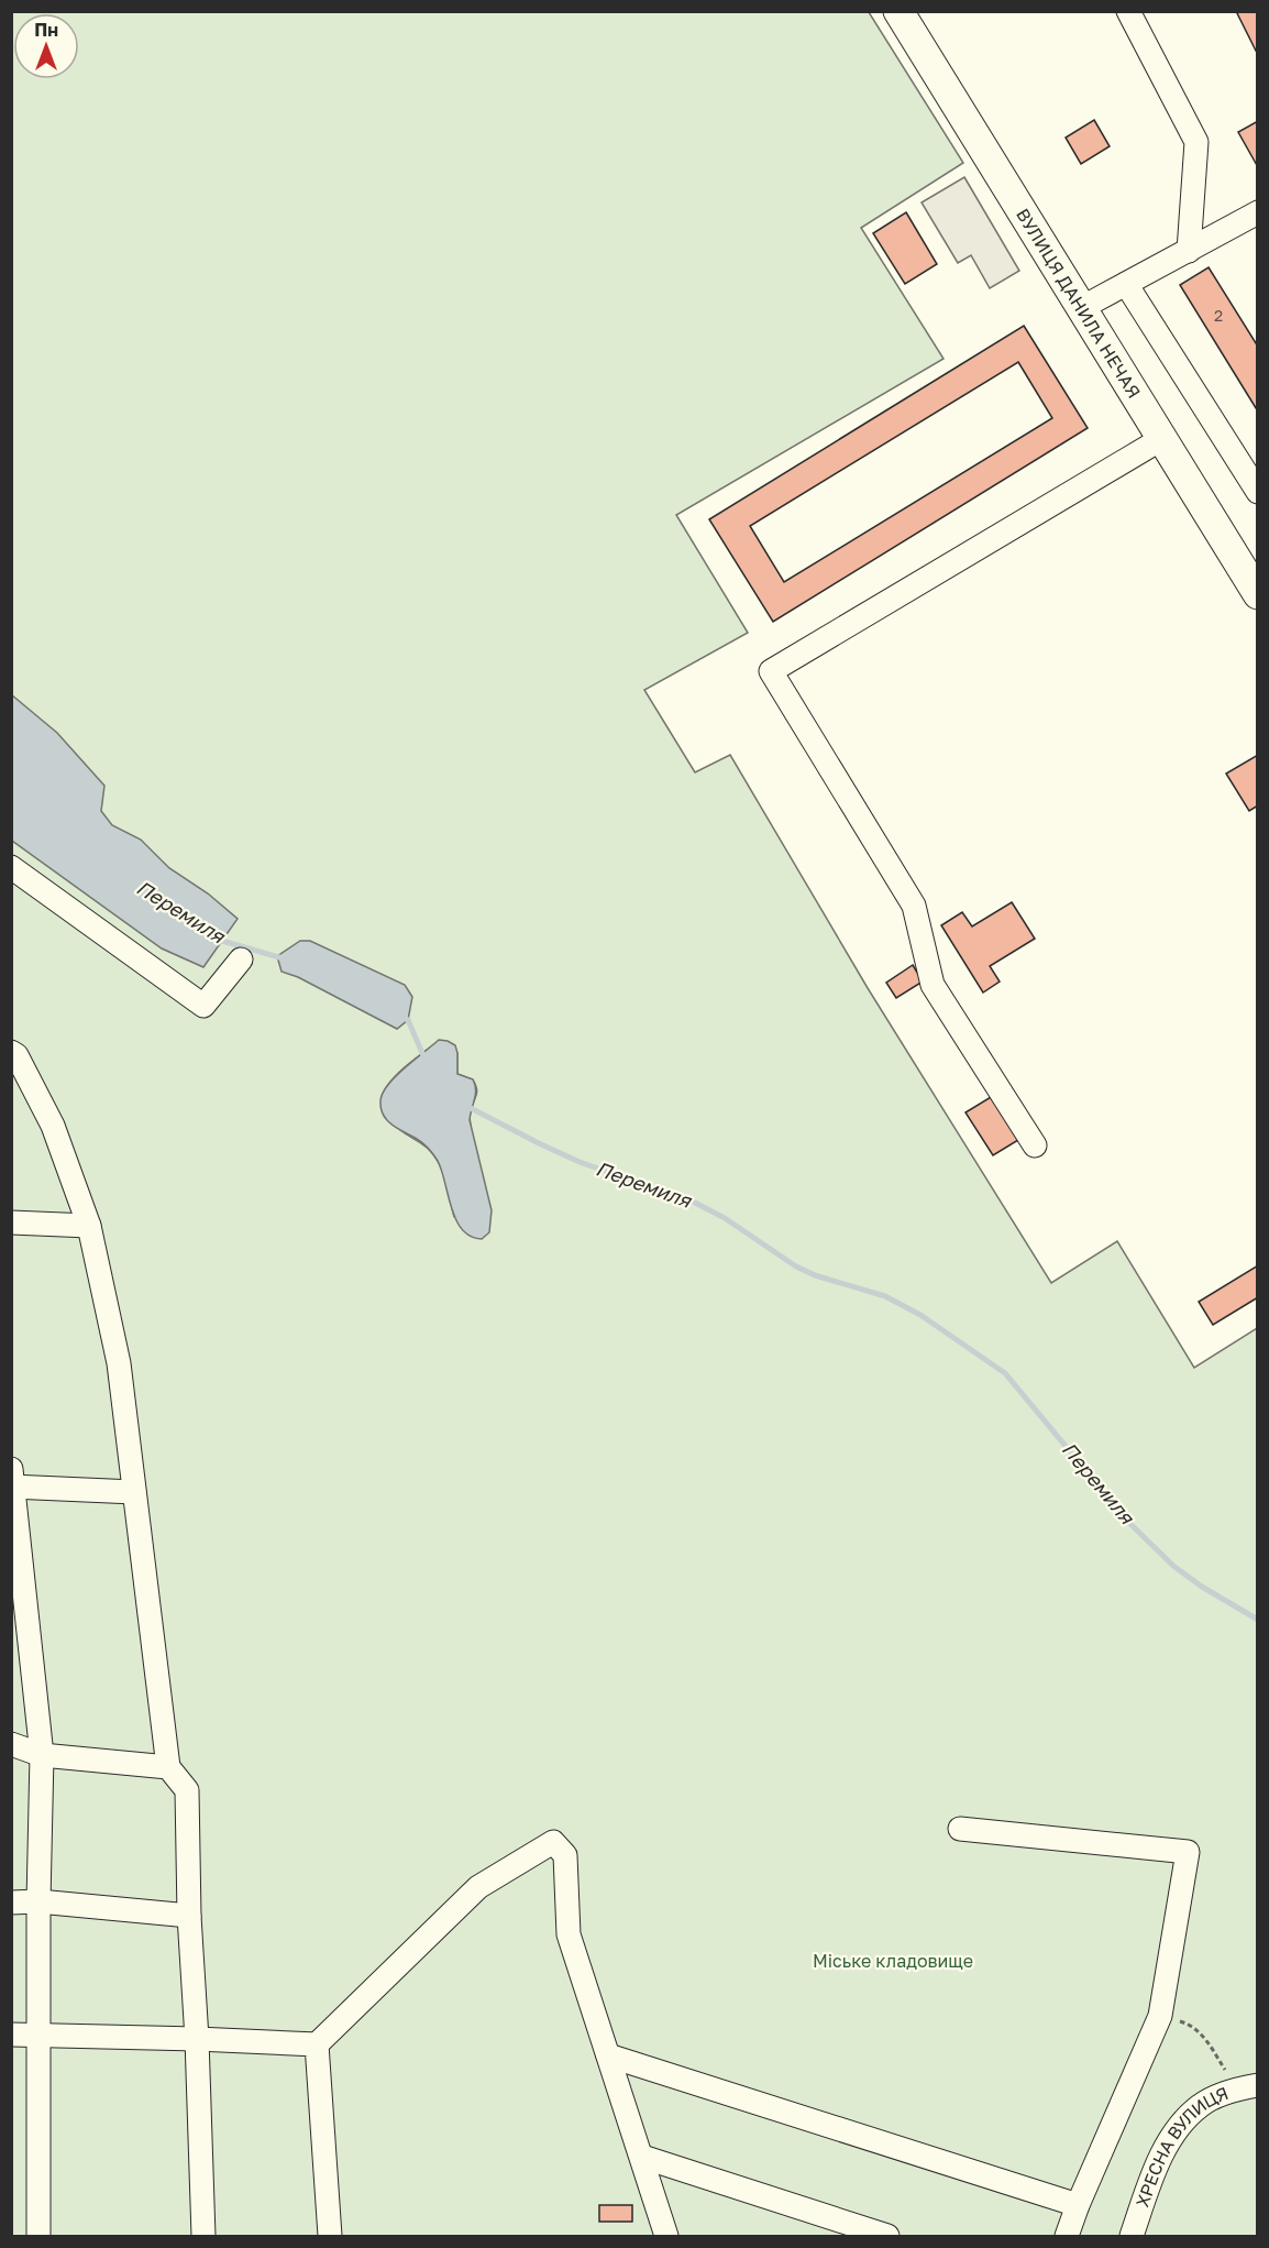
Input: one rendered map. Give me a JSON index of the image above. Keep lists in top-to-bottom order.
{
  "streets": {
    "main road": ["ВУЛИЦЯ ДАНИЛА НЕЧАЯ"],
    "street": ["ХРЕСНА ВУЛИЦЯ"]
  },
  "water": ["Перемиля"],
  "parks": ["Міське кладовище"],
  "house_numbers": ["2"],
  "north": "top"
}
